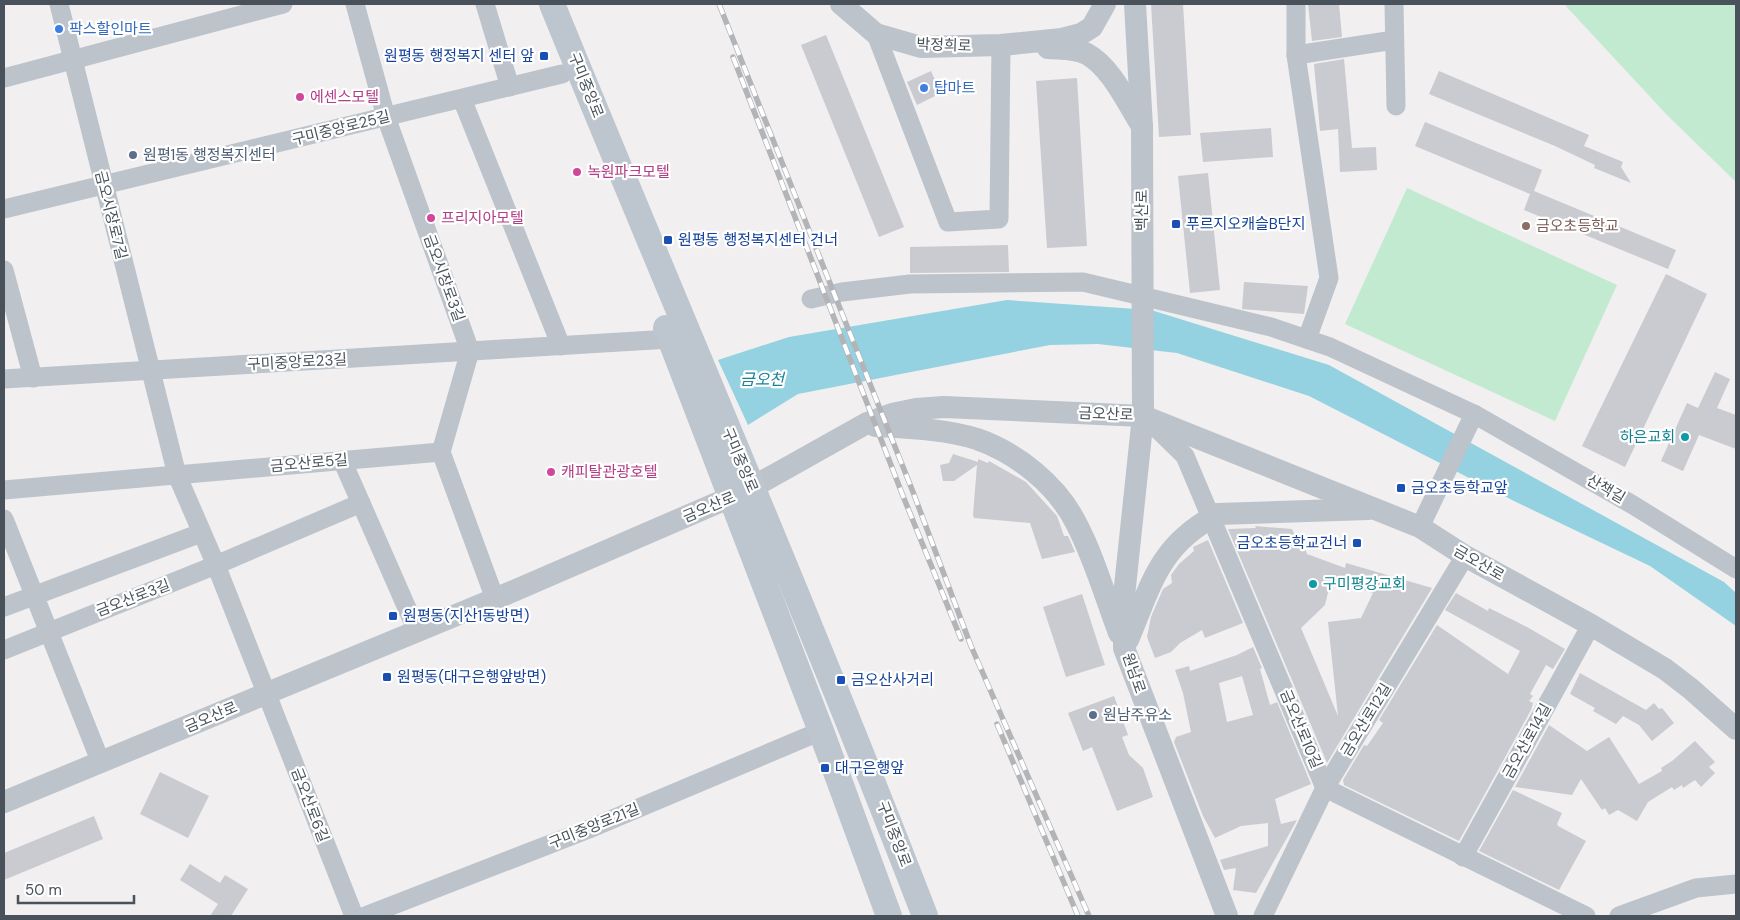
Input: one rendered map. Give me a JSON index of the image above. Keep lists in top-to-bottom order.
{
  "streets": {
    "main road": ["구미중앙로"],
    "street": [
      "박정희로",
      "구미중앙로25길",
      "백산로",
      "금오시장로7길",
      "금오시장로3길",
      "구미중앙로23길",
      "금오산로",
      "금오산로5길",
      "산책길",
      "금오산로3길",
      "원남로",
      "금오산로12길",
      "금오산로10길",
      "금오산로14길",
      "금오산로6길",
      "구미중앙로21길"
    ]
  },
  "crossings": [
    ["구미중앙로", "구미중앙로25길"],
    ["구미중앙로", "구미중앙로23길"],
    ["구미중앙로", "금오산로"],
    ["구미중앙로", "구미중앙로21길"],
    ["구미중앙로25길", "금오시장로7길"],
    ["구미중앙로25길", "금오시장로3길"],
    ["백산로", "금오산로"],
    ["백산로", "산책길"],
    ["백산로", "원남로"],
    ["백산로", "금오산로10길"],
    ["금오시장로7길", "구미중앙로23길"],
    ["금오시장로3길", "구미중앙로23길"],
    ["금오산로", "원남로"],
    ["금오산로", "금오산로12길"],
    ["금오산로", "금오산로10길"],
    ["금오산로", "금오산로14길"],
    ["금오산로", "금오산로6길"],
    ["원남로", "금오산로10길"],
    ["금오산로12길", "금오산로10길"],
    ["금오산로10길", "금오산로14길"]
  ],
  "water": ["금오천"],
  "places": {
    "other": [
      "팍스할인마트",
      "탑마트",
      "에센스모텔",
      "원평1동 행정복지센터",
      "녹원파크모텔",
      "프리지아모텔",
      "금오초등학교",
      "하은교회",
      "캐피탈관광호텔",
      "구미평강교회",
      "원남주유소"
    ],
    "transit": [
      "원평동 행정복지 센터 앞",
      "푸르지오캐슬B단지",
      "원평동 행정복지센터 건너",
      "금오초등학교앞",
      "금오초등학교건너",
      "원평동(지산1동방면)",
      "원평동(대구은행앞방면)",
      "금오산사거리",
      "대구은행앞"
    ]
  },
  "scale_bar": "50 m"
}
